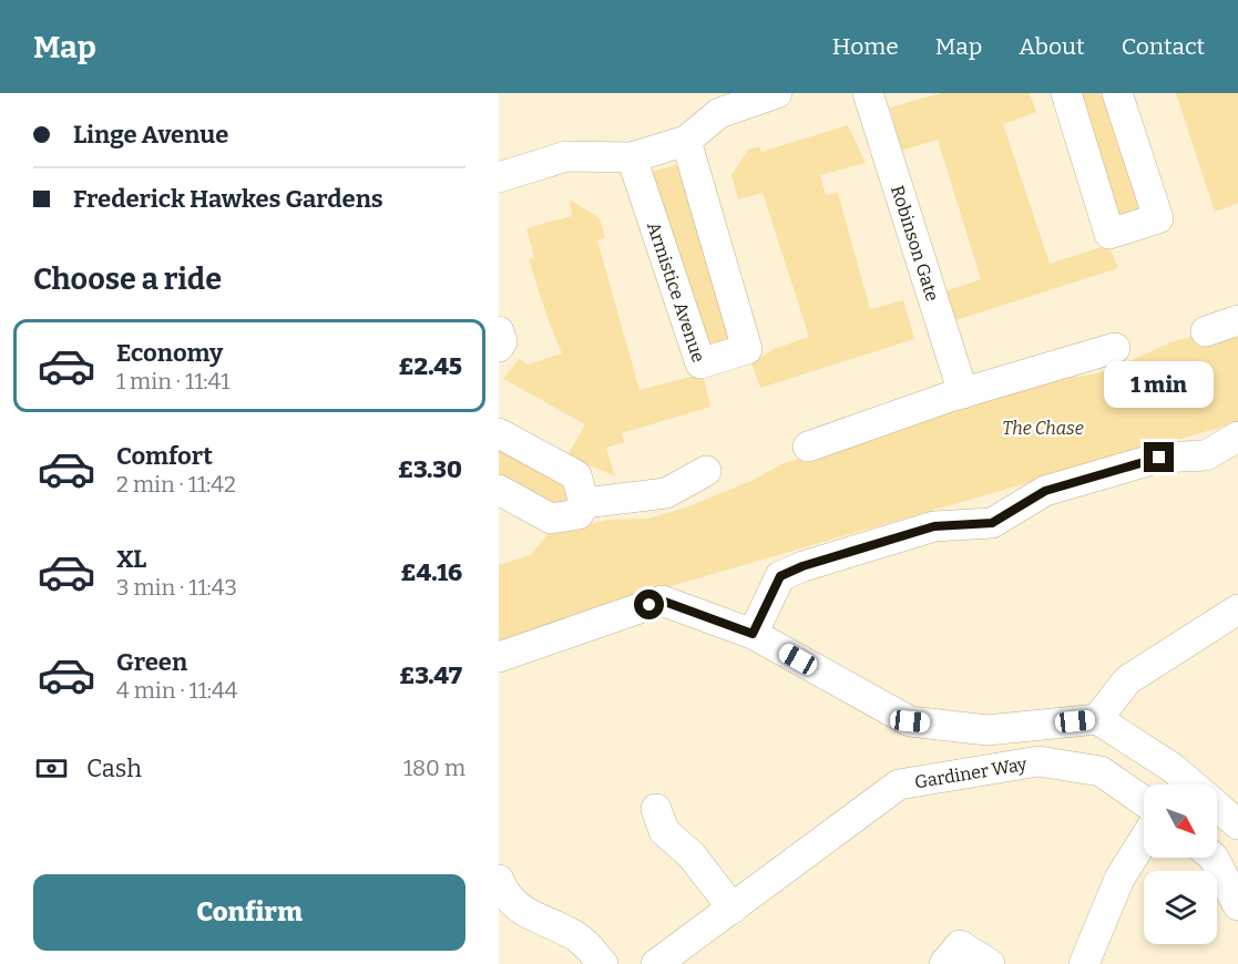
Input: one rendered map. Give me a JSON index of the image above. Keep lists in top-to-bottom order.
{
  "streets": {
    "street": ["Robinson Gate", "Armistice Avenue", "Gardiner Way"]
  },
  "parks": ["The Chase"],
  "north": "bottom right",
  "page": {
    "header": "Map",
    "nav": [
      "Home",
      "Map",
      "About",
      "Contact"
    ],
    "banner": ["Linge Avenue", "Frederick Hawkes Gardens"],
    "heading": "Choose a ride",
    "list": [
      {
        "name": "Economy",
        "note": "1 min · 11:41",
        "value": "£2.45"
      },
      {
        "name": "Comfort",
        "note": "2 min · 11:42",
        "value": "£3.30"
      },
      {
        "name": "XL",
        "note": "3 min · 11:43",
        "value": "£4.16"
      },
      {
        "name": "Green",
        "note": "4 min · 11:44",
        "value": "£3.47"
      }
    ],
    "bubble": "1 min",
    "pay": ["Cash", "180 m"],
    "buttons": "Confirm"
  }
}
